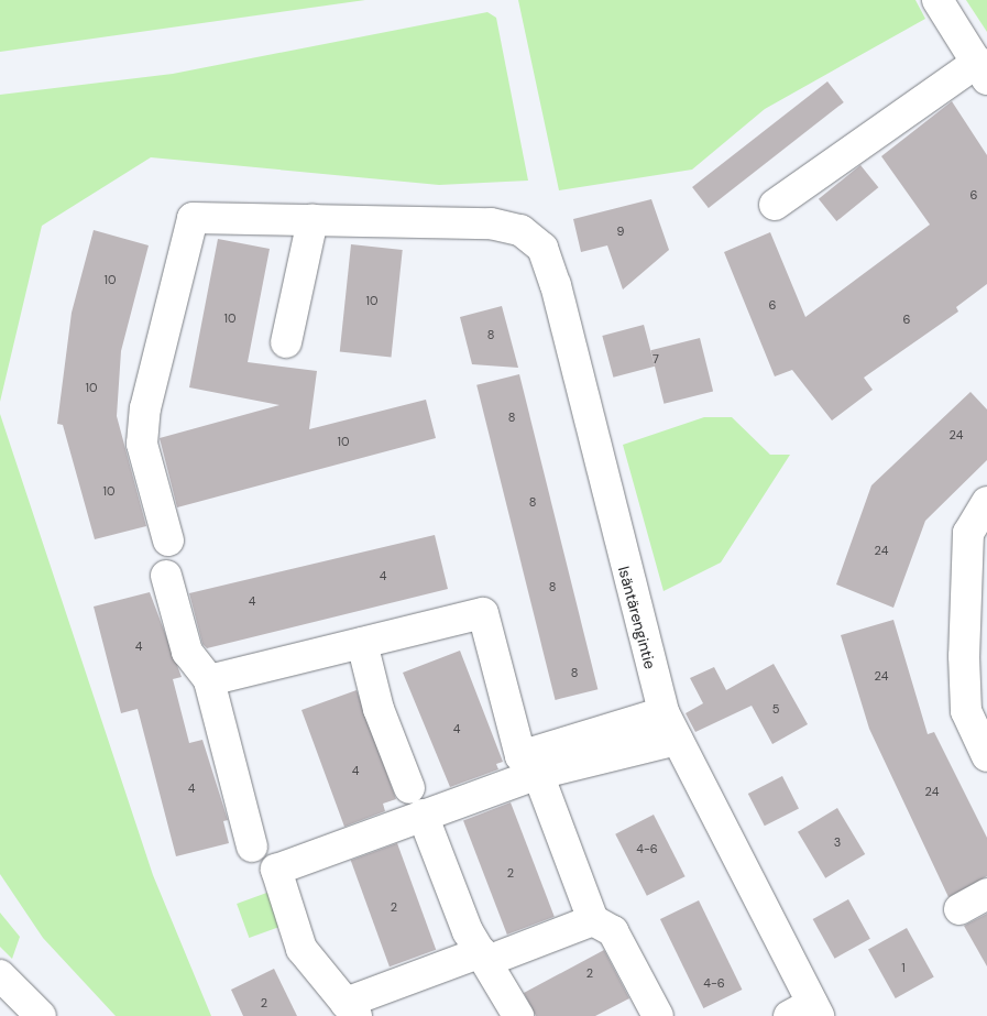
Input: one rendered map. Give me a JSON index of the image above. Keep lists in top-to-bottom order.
{
  "streets": {
    "street": ["Isäntärengintie"]
  },
  "house_numbers": [
    "6",
    "9",
    "10",
    "10",
    "6",
    "10",
    "6",
    "8",
    "7",
    "10",
    "8",
    "24",
    "10",
    "10",
    "8",
    "24",
    "4",
    "8",
    "4",
    "4",
    "8",
    "24",
    "5",
    "4",
    "4",
    "4",
    "24",
    "3",
    "4-6",
    "2",
    "2",
    "1",
    "2",
    "4-6",
    "2"
  ]
}
